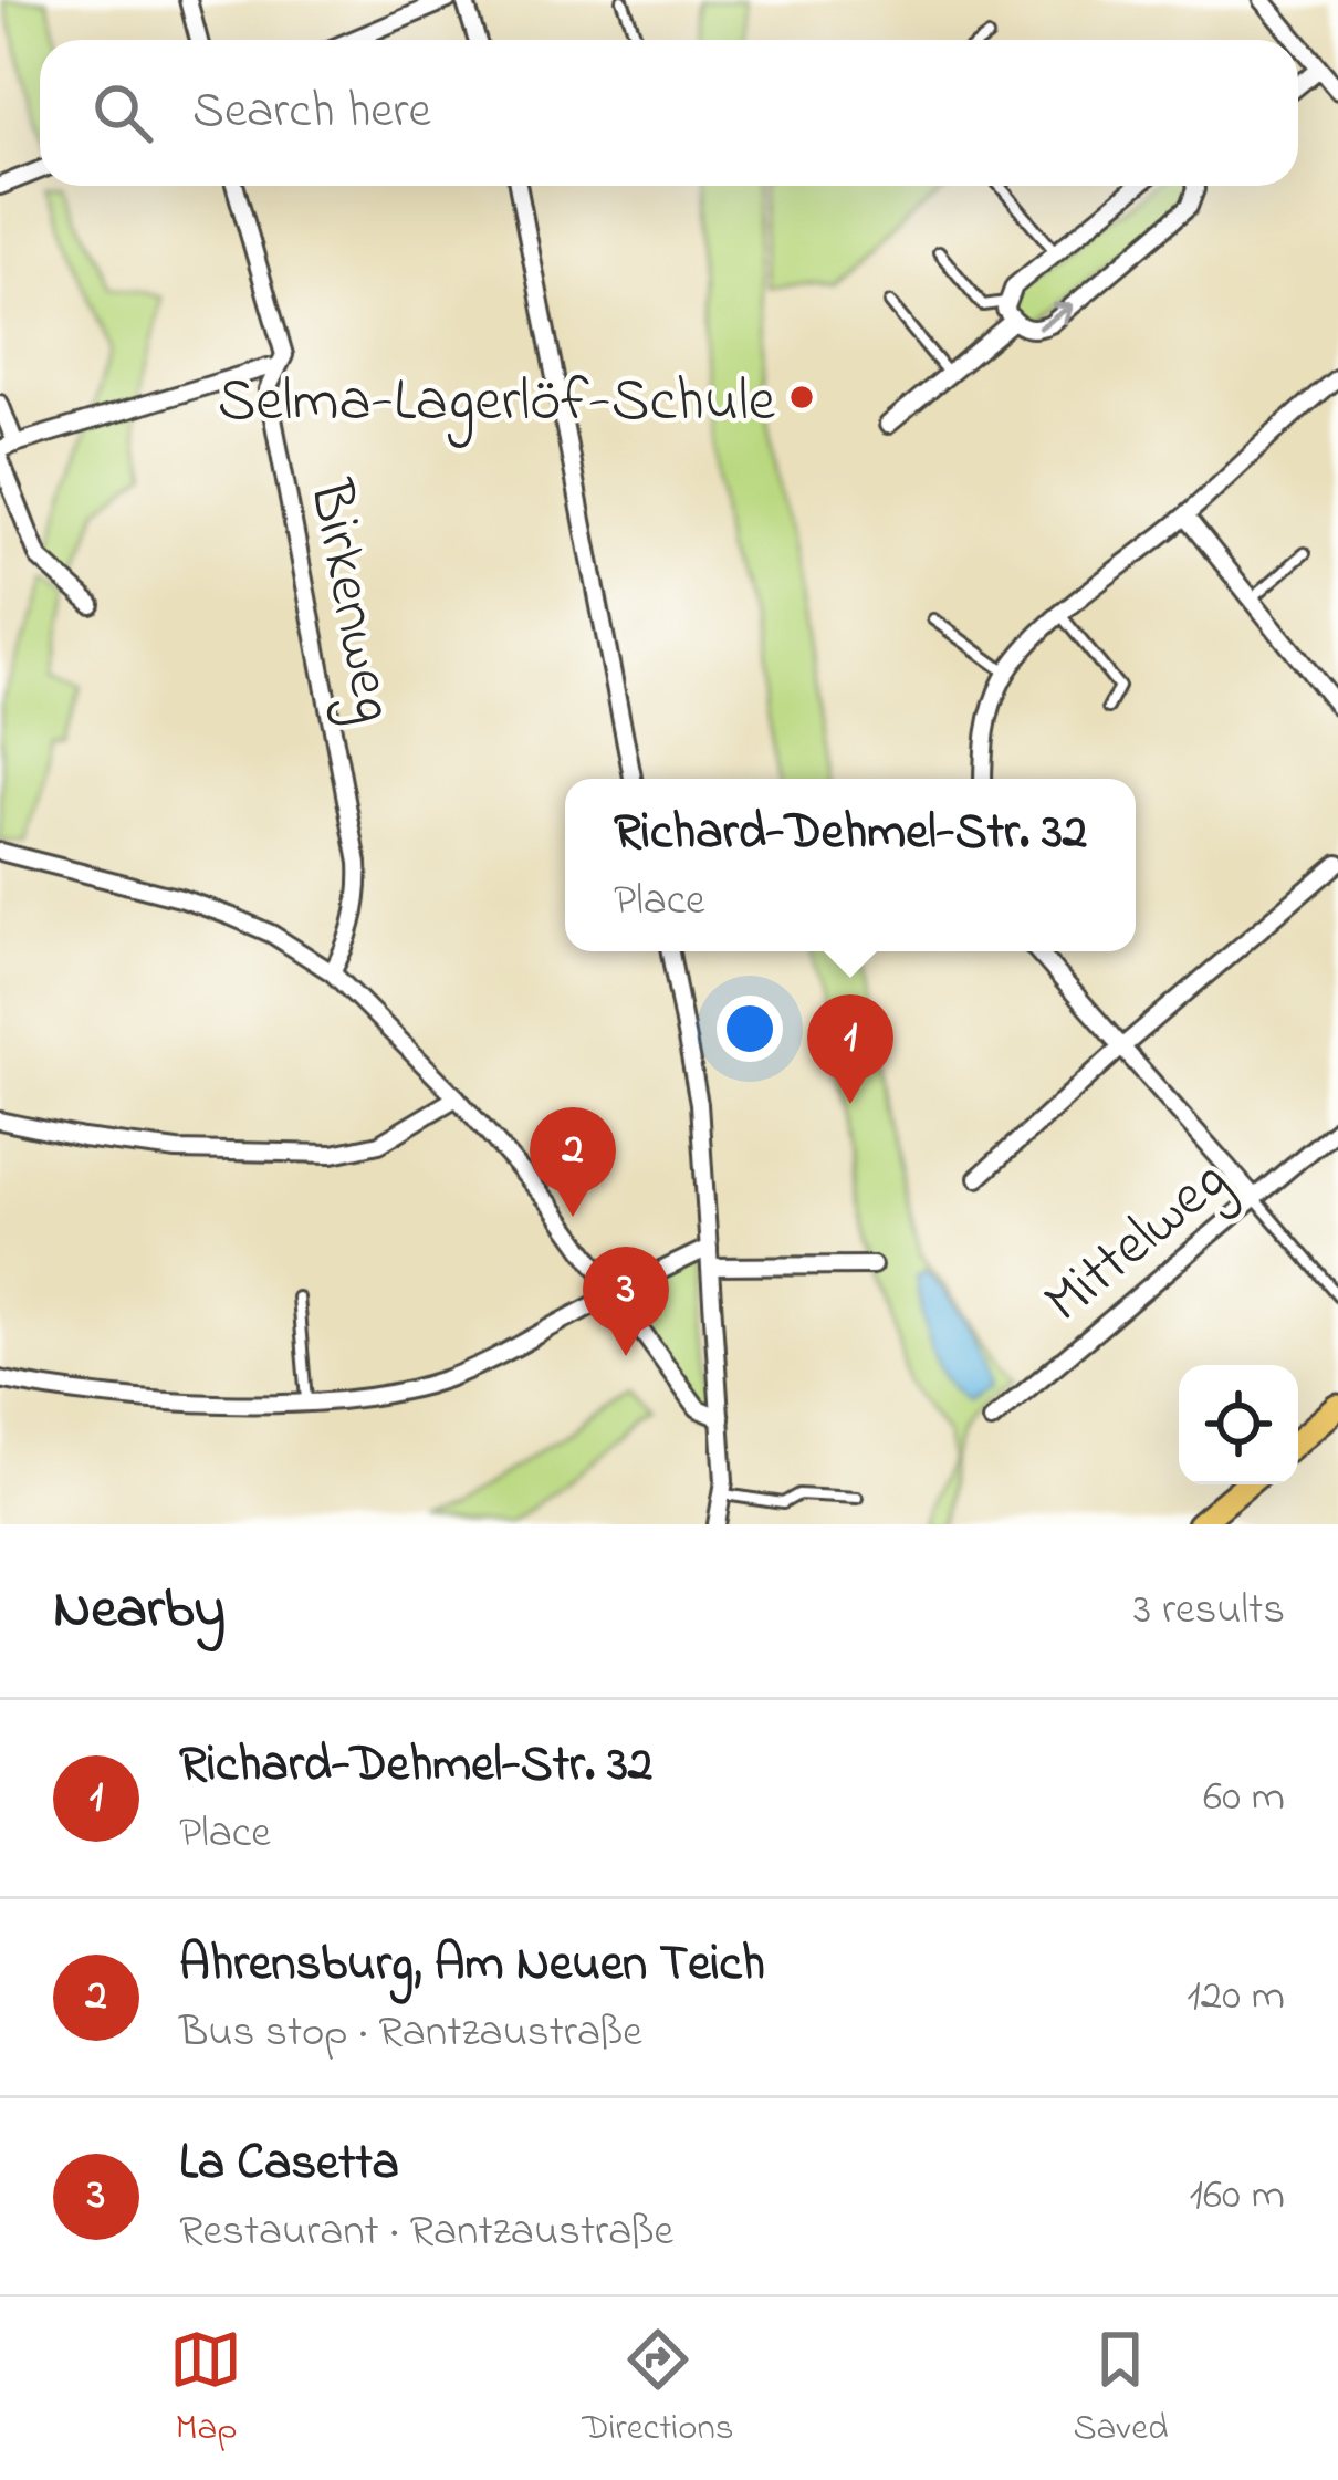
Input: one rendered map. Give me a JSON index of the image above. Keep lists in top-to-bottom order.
{
  "streets": {
    "street": ["Birkenweg", "Mittelweg"]
  },
  "places": ["Selma-Lagerlöf-Schule"],
  "page": {
    "search": "Search here",
    "popup": ["Richard-Dehmel-Str. 32", "Place"],
    "pins": ["1", "2", "3"],
    "heading": ["Nearby", "3 results"],
    "list": [
      {
        "mark": "1",
        "name": "Richard-Dehmel-Str. 32",
        "note": "Place",
        "value": "60 m"
      },
      {
        "mark": "2",
        "name": "Ahrensburg, Am Neuen Teich",
        "note": "Bus stop · Rantzaustraße",
        "value": "120 m"
      },
      {
        "mark": "3",
        "name": "La Casetta",
        "note": "Restaurant · Rantzaustraße",
        "value": "160 m"
      }
    ],
    "nav": ["Map", "Directions", "Saved"]
  }
}
